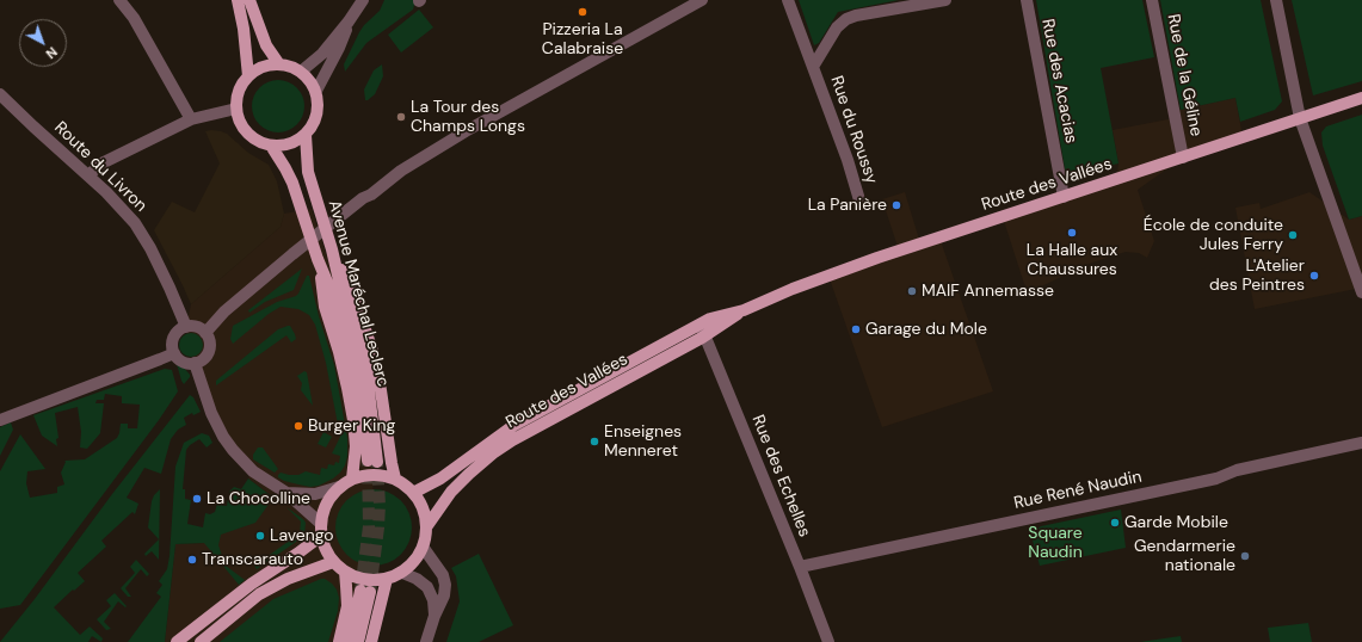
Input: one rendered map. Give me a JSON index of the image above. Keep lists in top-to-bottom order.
{
  "streets": {
    "main road": ["Route des Vallées", "Avenue Maréchal Leclerc"],
    "street": [
      "Rue de la Géline",
      "Rue des Acacias",
      "Rue du Roussy",
      "Route du Livron",
      "Rue des Echelles",
      "Rue René Naudin"
    ]
  },
  "crossings": [
    ["Rue de la Géline", "Route des Vallées"],
    ["Rue des Acacias", "Route des Vallées"],
    ["Route des Vallées", "Rue des Echelles"],
    ["Rue des Echelles", "Rue René Naudin"]
  ],
  "parks": ["Square Naudin"],
  "places": [
    "Pizzeria La Calabraise",
    "La Tour des Champs Longs",
    "La Panière",
    "La Halle aux Chaussures",
    "École de conduite Jules Ferry",
    "L'Atelier des Peintres",
    "MAIF Annemasse",
    "Garage du Mole",
    "Burger King",
    "Enseignes Menneret",
    "La Chocolline",
    "Garde Mobile",
    "Lavengo",
    "Gendarmerie nationale",
    "Transcarauto"
  ],
  "north": "bottom right"
}
